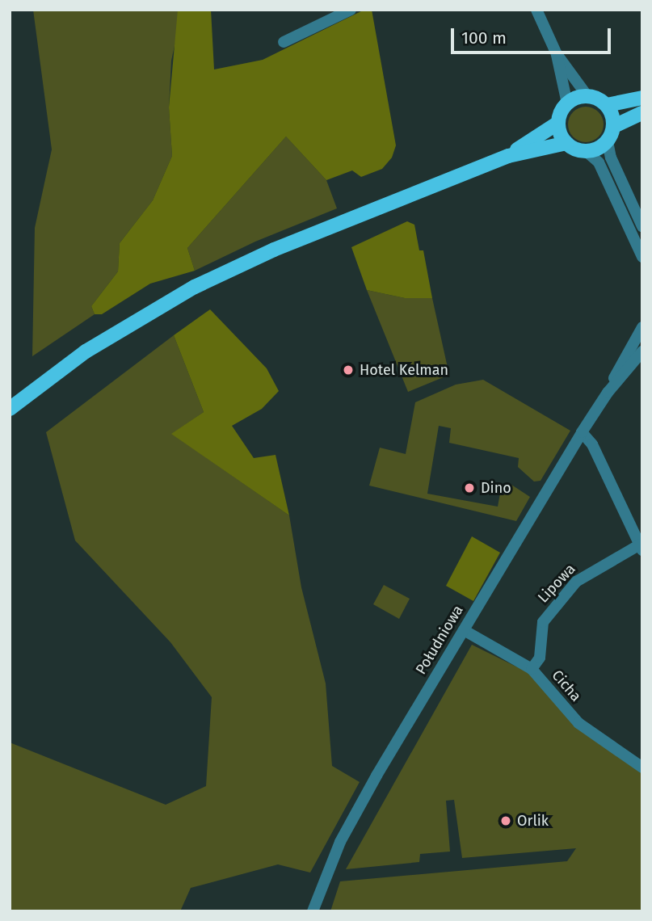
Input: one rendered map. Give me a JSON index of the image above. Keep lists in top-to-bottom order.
{
  "streets": {
    "street": ["Lipowa", "Południowa", "Cicha"]
  },
  "crossings": [
    ["Lipowa", "Południowa"],
    ["Lipowa", "Cicha"],
    ["Południowa", "Cicha"]
  ],
  "places": ["Hotel Kelman", "Dino", "Orlik"],
  "scale_bar": "100 m"
}
